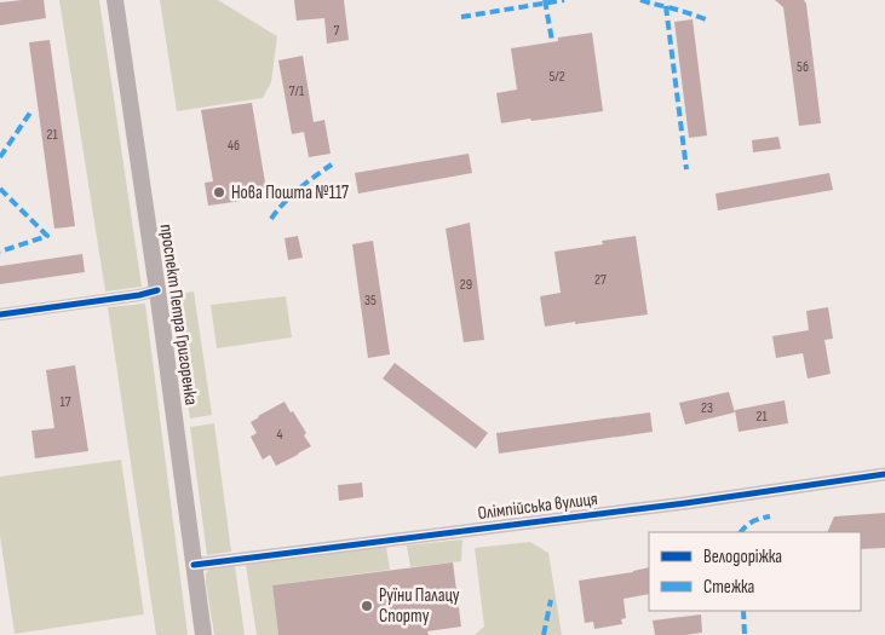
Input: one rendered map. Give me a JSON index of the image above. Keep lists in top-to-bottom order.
{
  "streets": {
    "main road": ["проспект Петра Григоренка"],
    "street": ["Олімпійська вулиця"]
  },
  "crossings": [
    ["проспект Петра Григоренка", "Олімпійська вулиця"]
  ],
  "places": ["Нова Пошта №117", "Руїни Палацу Спорту"],
  "house_numbers": [
    "7",
    "5б",
    "5/2",
    "7/1",
    "21",
    "4б",
    "27",
    "29",
    "35",
    "17",
    "23",
    "21",
    "4"
  ],
  "legend": ["Велодоріжка", "Стежка"]
}
